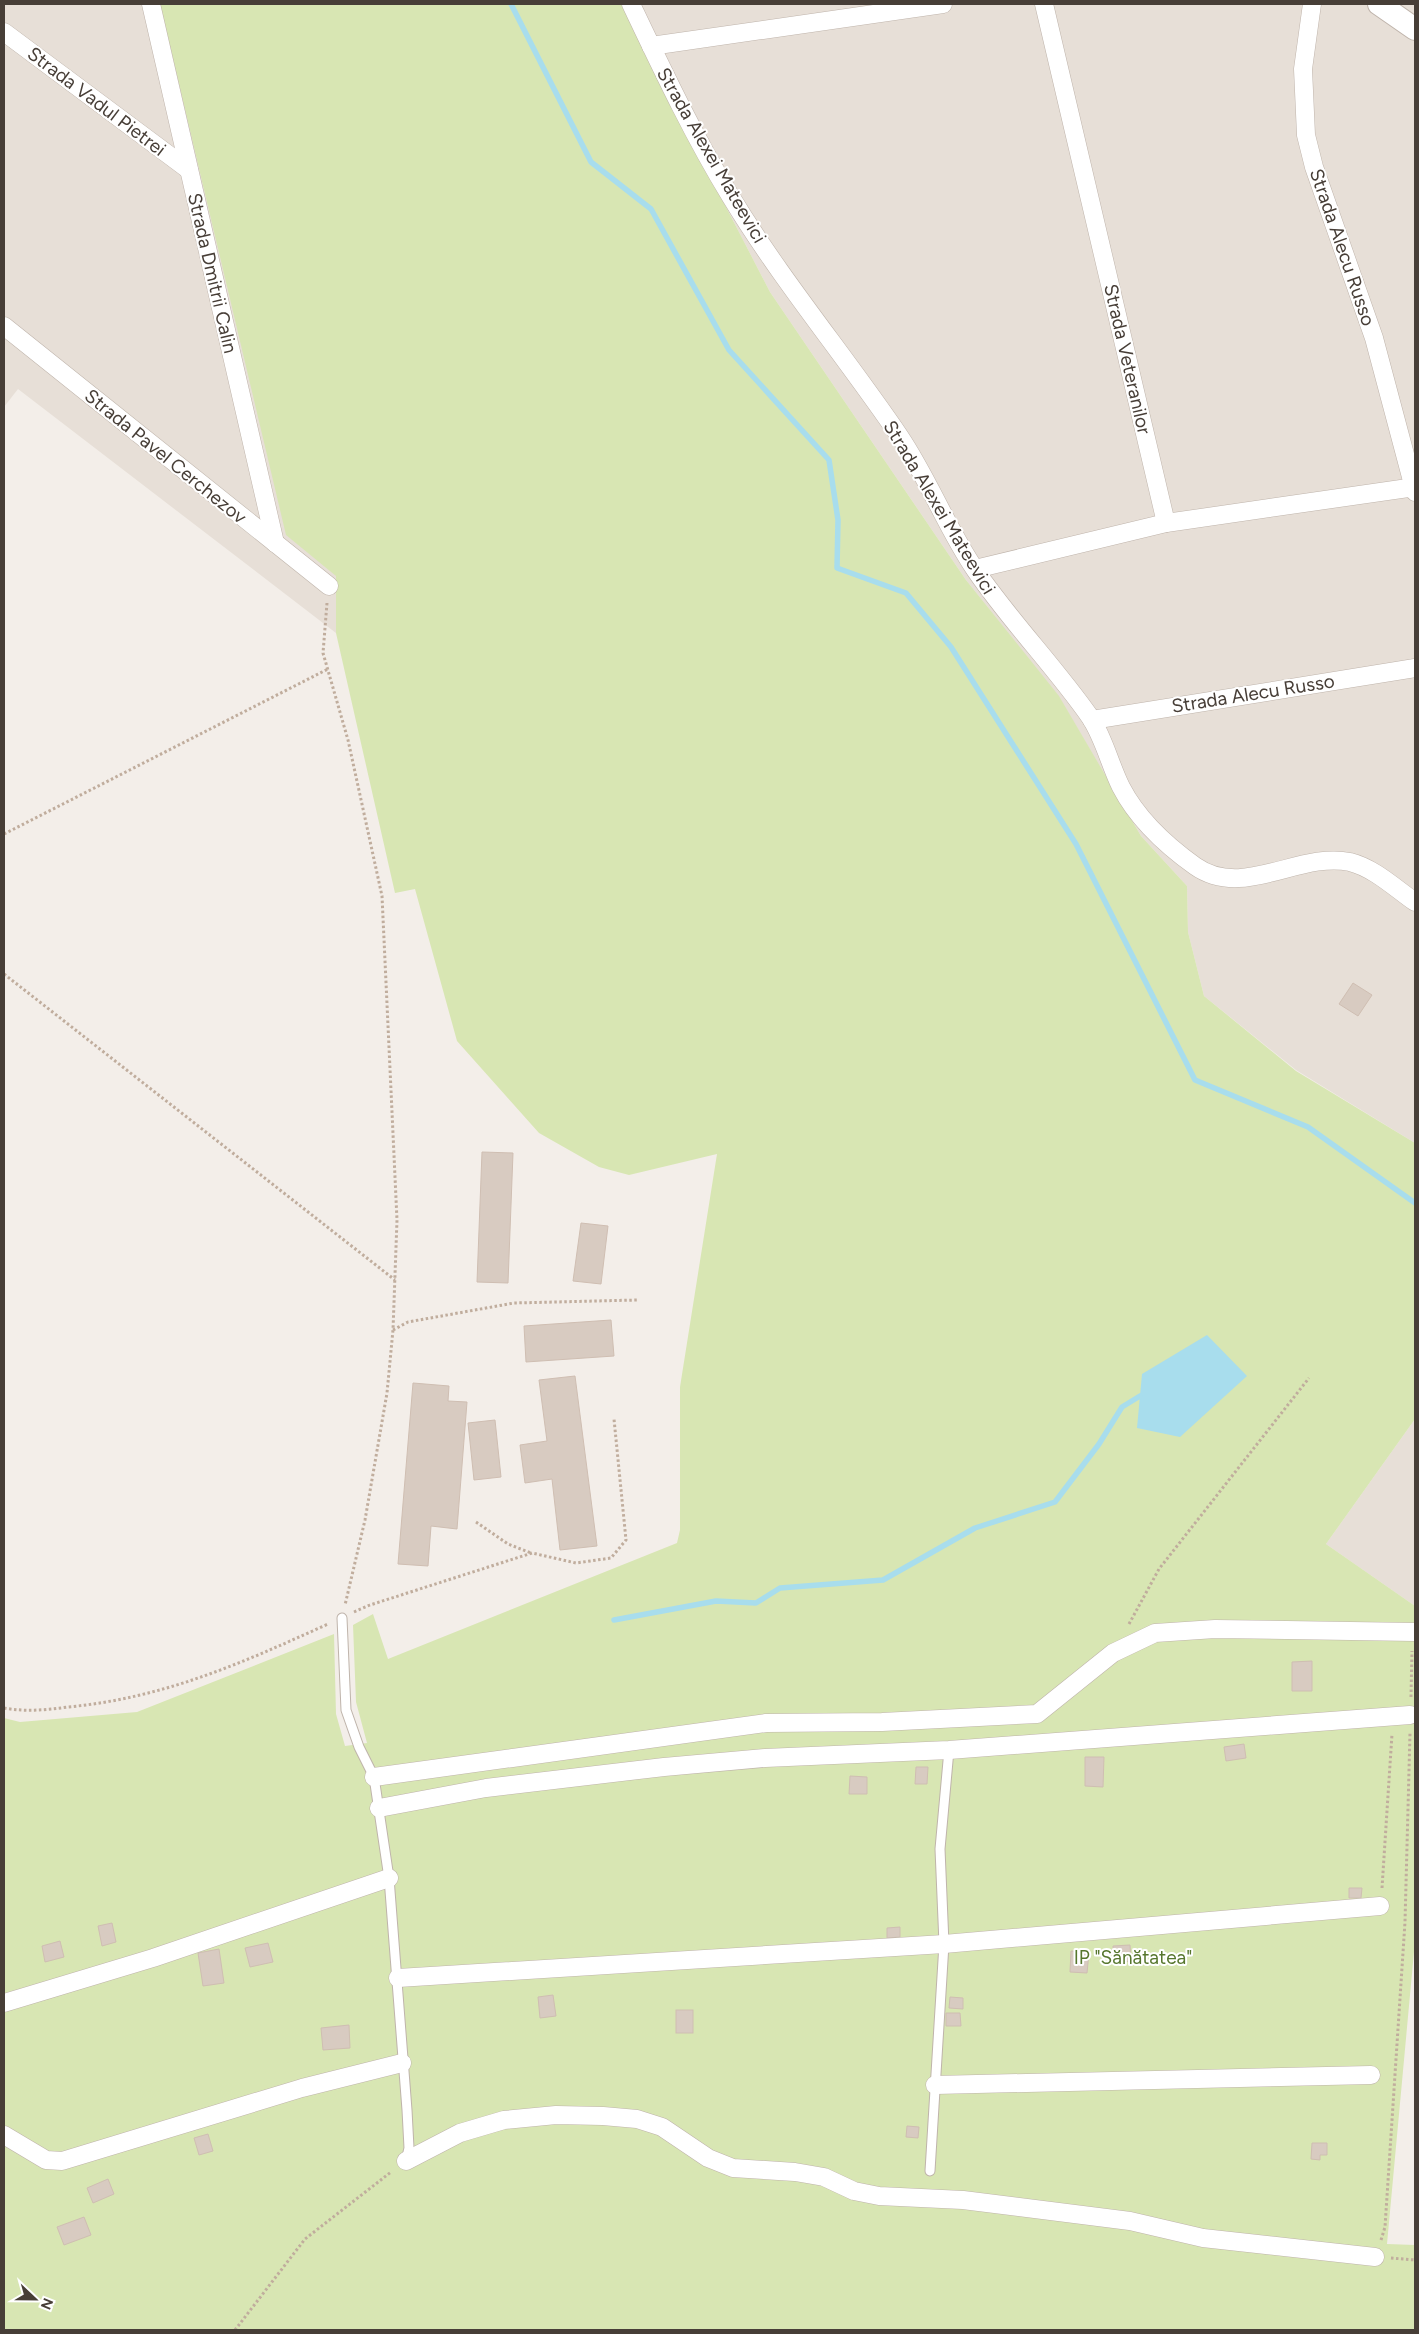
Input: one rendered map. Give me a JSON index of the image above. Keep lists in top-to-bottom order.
{
  "streets": {
    "street": [
      "Strada Vadul Pietrei",
      "Strada Alexei Mateevici",
      "Strada Alecu Russo",
      "Strada Dmitrii Calin",
      "Strada Veteranilor",
      "Strada Pavel Cerchezov"
    ]
  },
  "crossings": [
    ["Strada Vadul Pietrei", "Strada Dmitrii Calin"],
    ["Strada Alexei Mateevici", "Strada Alecu Russo"],
    ["Strada Alecu Russo", "Strada Veteranilor"],
    ["Strada Dmitrii Calin", "Strada Pavel Cerchezov"]
  ],
  "parks": ["IP \"Sănătatea\""],
  "north": "right"
}
